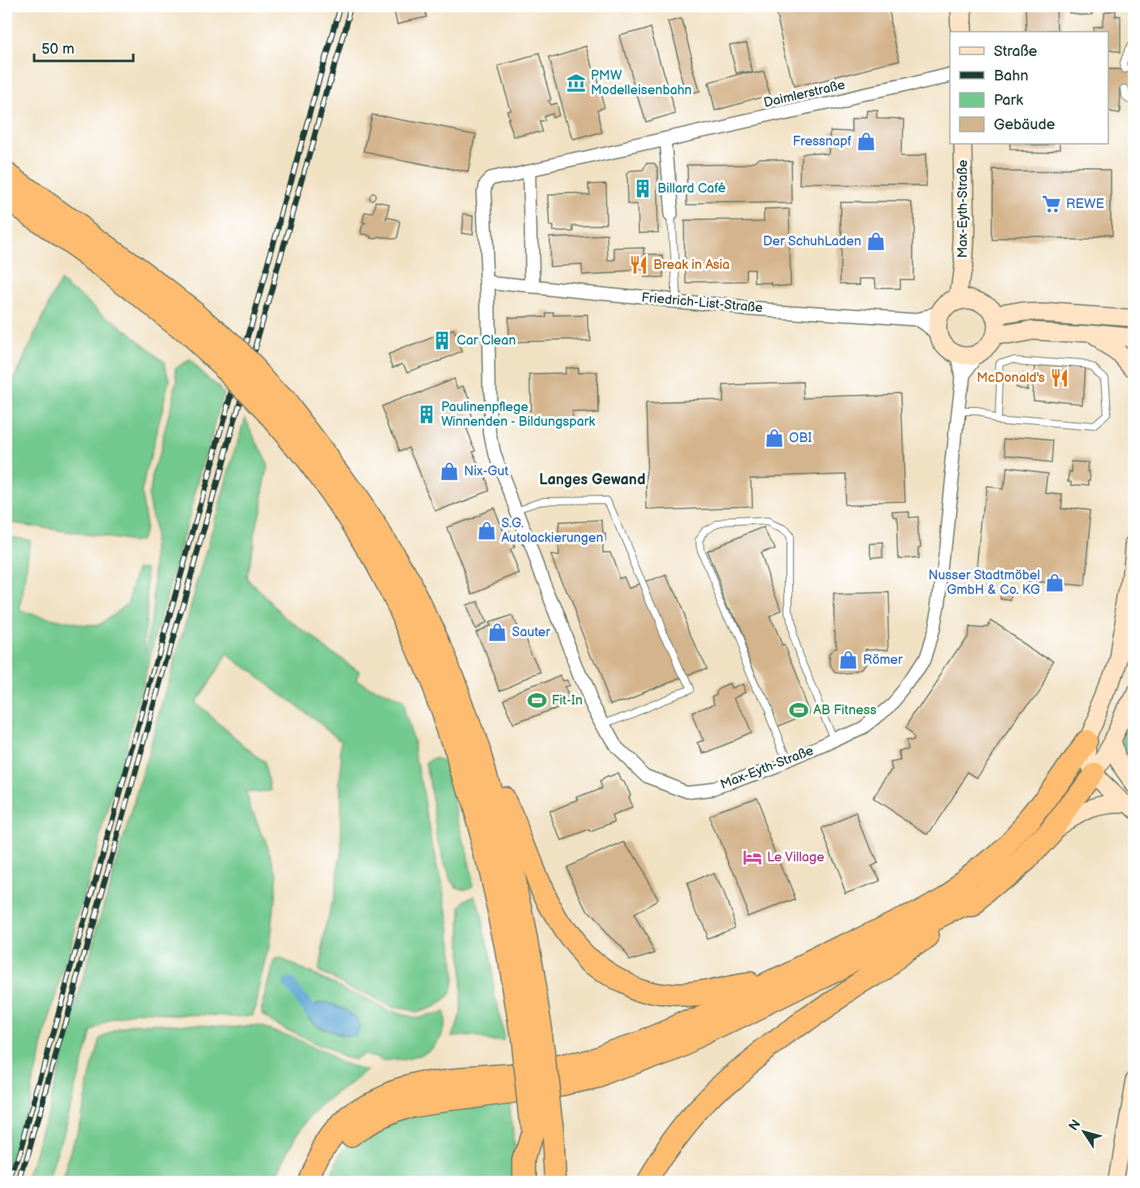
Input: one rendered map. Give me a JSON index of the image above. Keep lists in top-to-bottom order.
{
  "streets": {
    "main road": ["Max-Eyth-Straße", "Friedrich-List-Straße"],
    "street": ["Daimlerstraße"]
  },
  "crossings": [
    ["Daimlerstraße", "Max-Eyth-Straße"],
    ["Daimlerstraße", "Friedrich-List-Straße"],
    ["Max-Eyth-Straße", "Friedrich-List-Straße"]
  ],
  "districts": ["Langes Gewand"],
  "places": {
    "museum": ["PMW Modelleisenbahn"],
    "shop": [
      "Fressnapf",
      "Der SchuhLaden",
      "OBI",
      "Nix-Gut",
      "S.G. Autolackierungen",
      "Nusser Stadtmöbel GmbH & Co. KG",
      "Sauter",
      "Römer"
    ],
    "building": ["Billard Café", "Car Clean", "Paulinenpflege Winnenden - Bildungspark"],
    "supermarket": ["REWE"],
    "restaurant": ["Break in Asia", "McDonald's"],
    "sports": ["Fit-In", "AB Fitness"],
    "hotel": ["Le Village"]
  },
  "legend": [
    "Straße",
    "Bahn",
    "Park",
    "Gebäude"
  ],
  "scale_bar": "50 m",
  "north": "top left"
}
